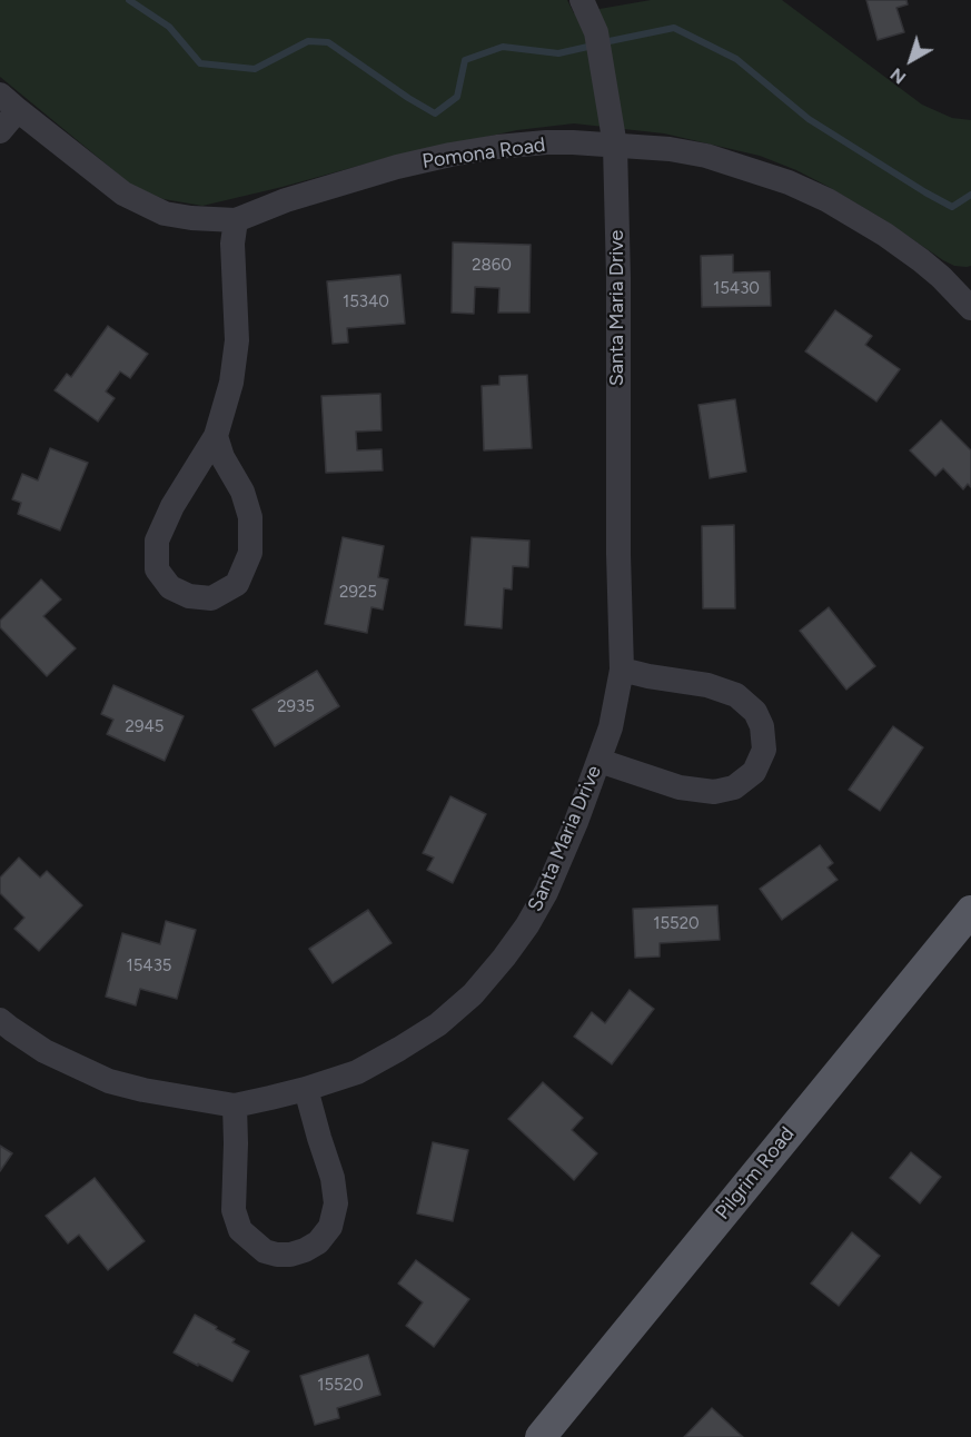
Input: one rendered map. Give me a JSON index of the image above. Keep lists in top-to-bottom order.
{
  "streets": {
    "main road": ["Pilgrim Road"],
    "street": ["Pomona Road", "Santa Maria Drive"]
  },
  "crossings": [
    ["Pomona Road", "Santa Maria Drive"]
  ],
  "house_numbers": [
    "2860",
    "15430",
    "15340",
    "2925",
    "2935",
    "2945",
    "15520",
    "15435",
    "15520"
  ],
  "north": "bottom left"
}
